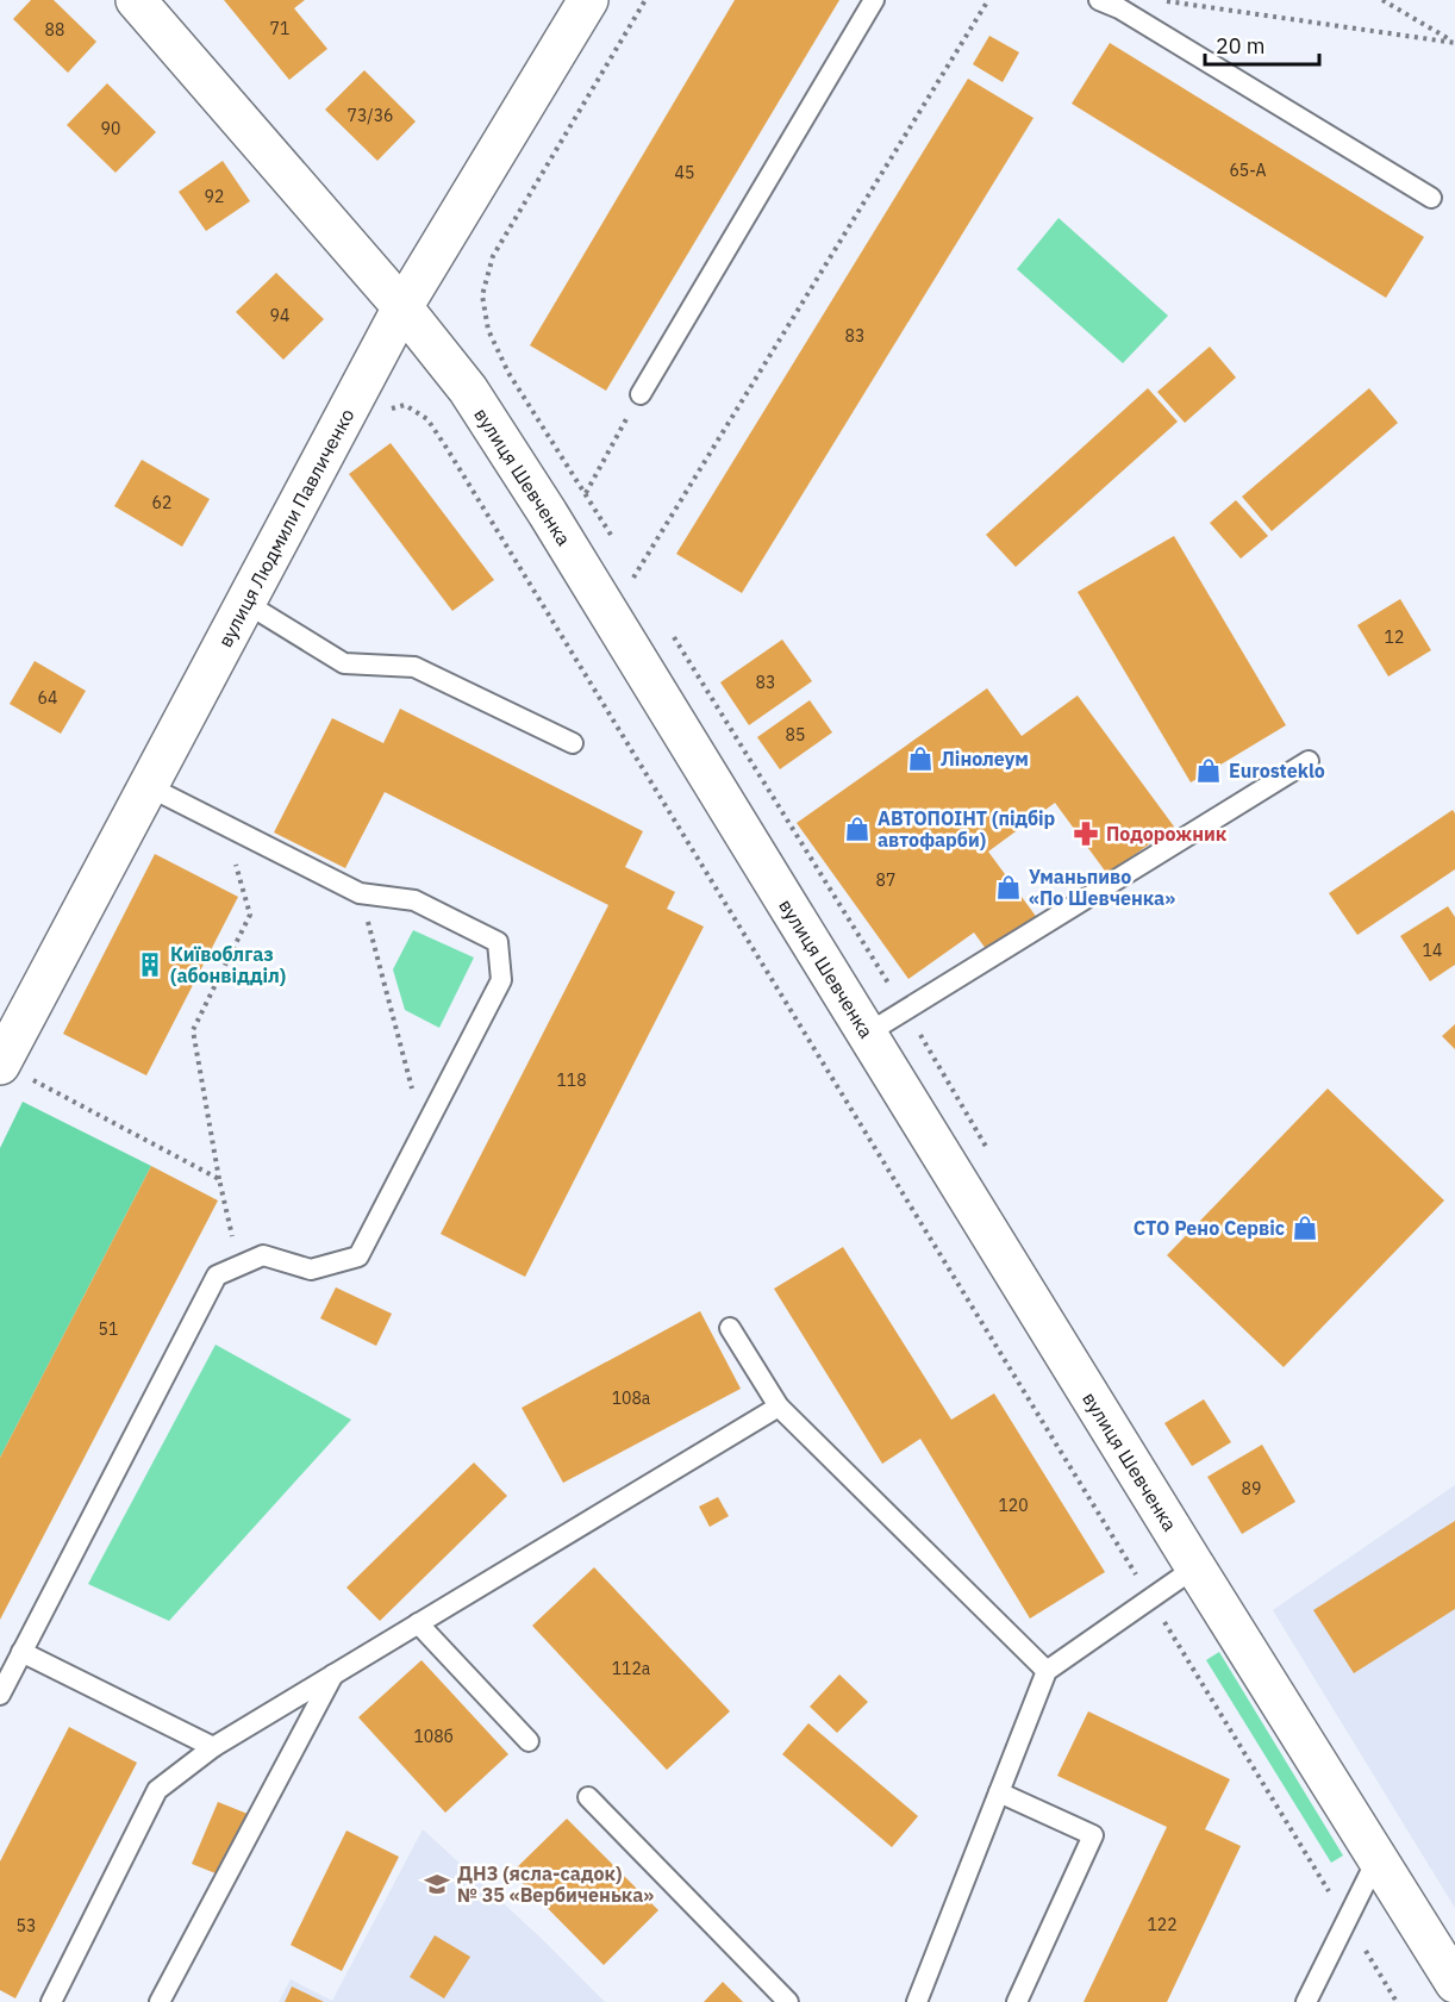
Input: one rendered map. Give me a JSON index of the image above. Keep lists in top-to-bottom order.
{
  "streets": {
    "street": ["вулиця Шевченка", "вулиця Людмили Павличенко"]
  },
  "crossings": [
    ["вулиця Шевченка", "вулиця Людмили Павличенко"]
  ],
  "places": {
    "shop": [
      "Лінолеум",
      "Eurosteklo",
      "АВТОПОІНТ (підбір автофарби)",
      "Уманьпиво «По Шевченка»",
      "СТО Рено Сервіс"
    ],
    "pharmacy": ["Подорожник"],
    "building": ["Київоблгаз (абонвідділ)"],
    "school or university": ["ДНЗ (ясла-садок) № 35 «Вербиченька»"]
  },
  "house_numbers": [
    "71",
    "88",
    "73/36",
    "90",
    "65-А",
    "45",
    "92",
    "94",
    "83",
    "62",
    "12",
    "83",
    "64",
    "85",
    "87",
    "14",
    "118",
    "51",
    "108а",
    "89",
    "120",
    "112а",
    "108б",
    "122",
    "53"
  ],
  "scale_bar": "20 m"
}
